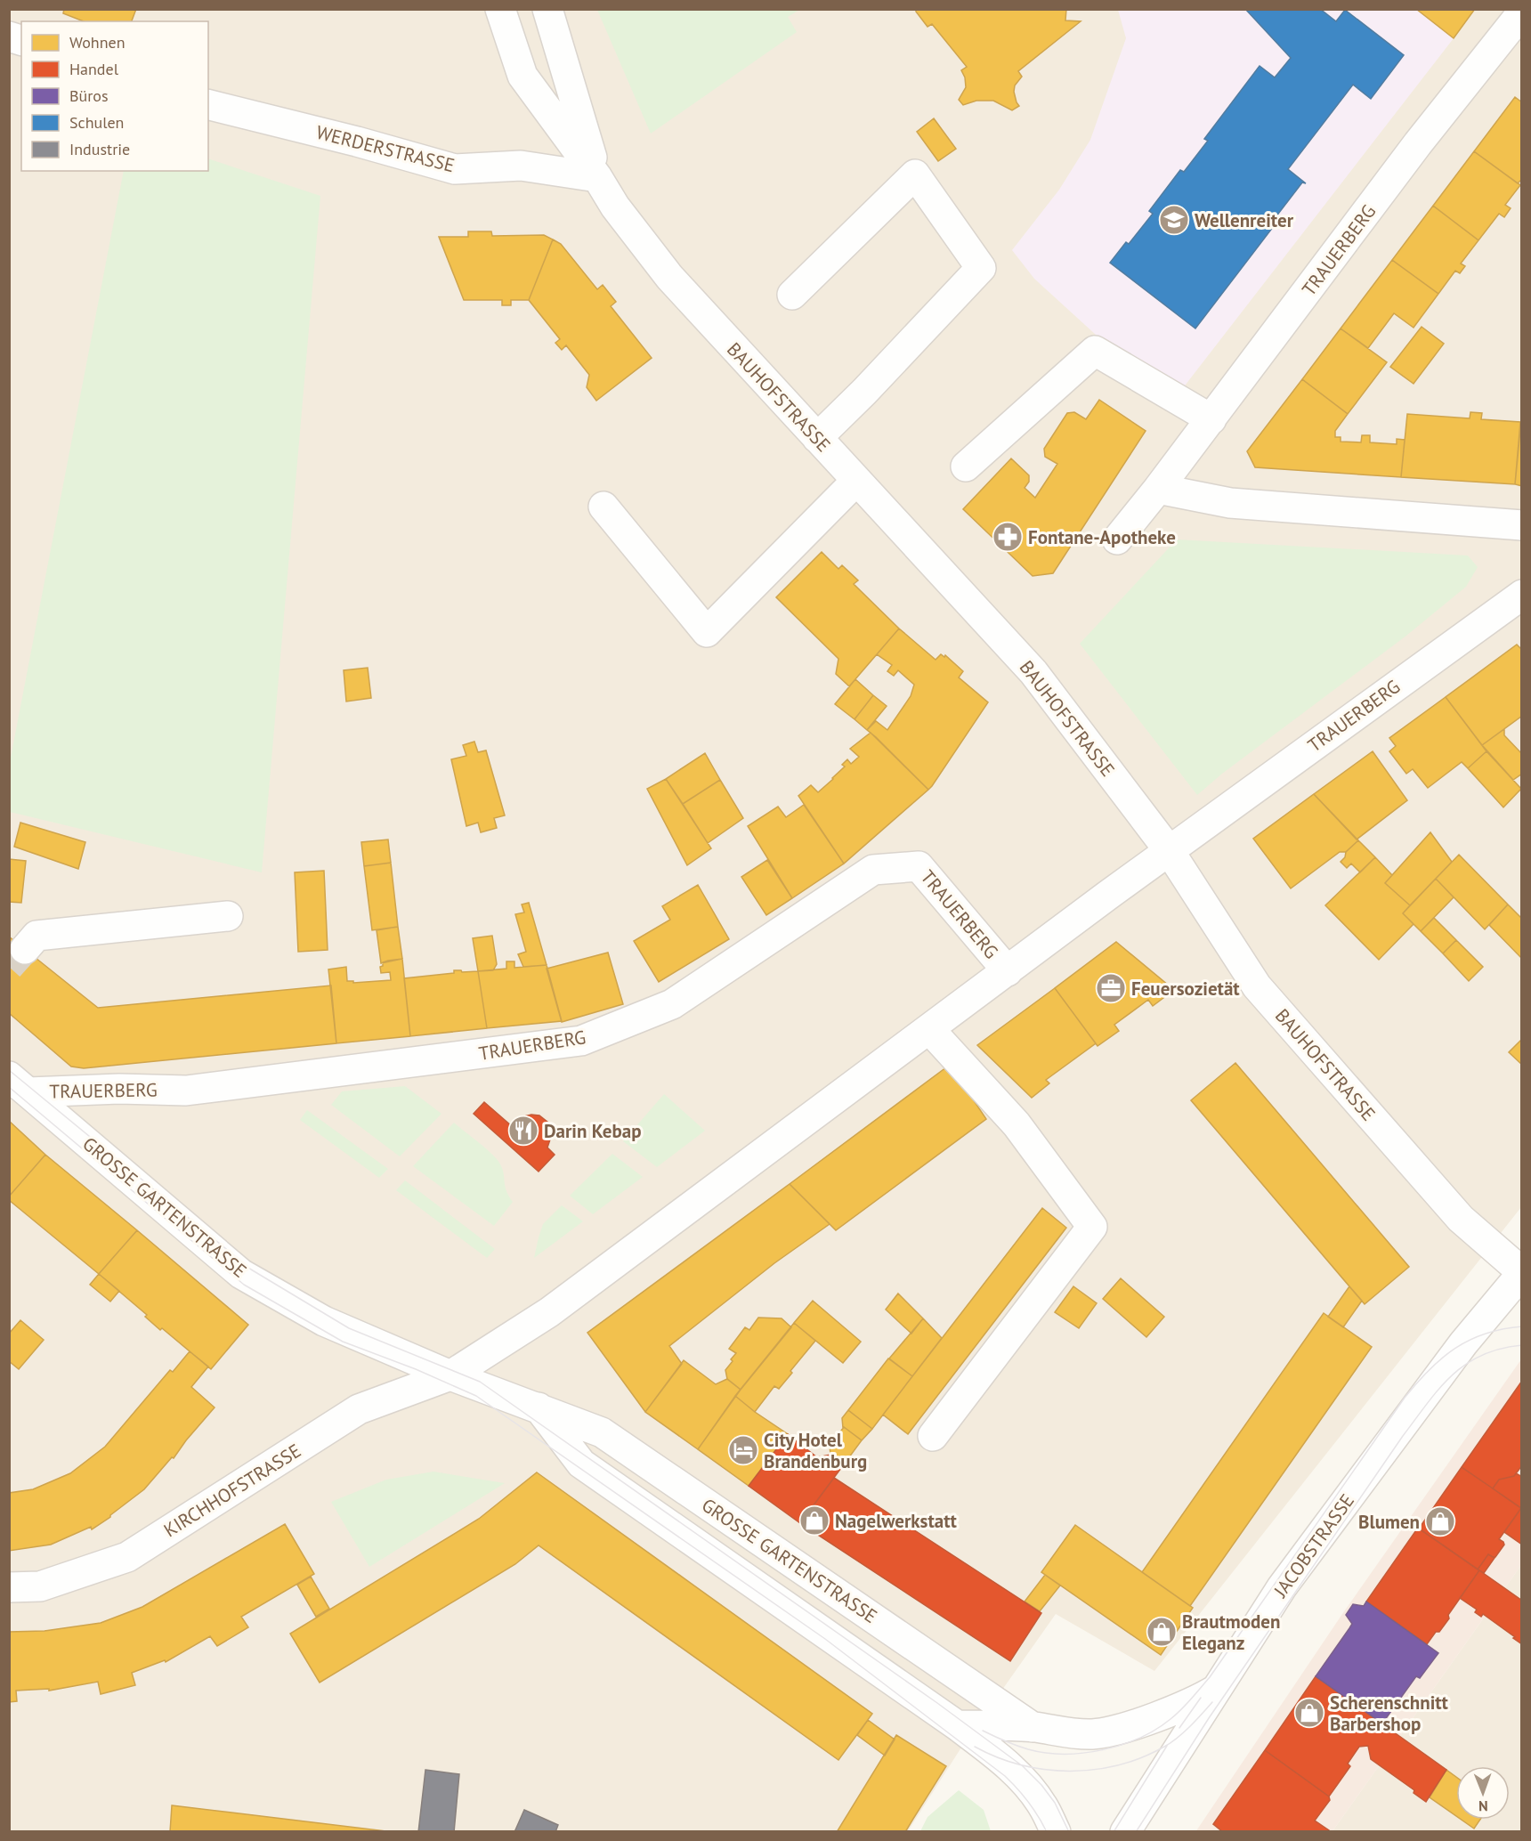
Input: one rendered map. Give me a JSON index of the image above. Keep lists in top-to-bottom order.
{
  "streets": {
    "street": [
      "WERDERSTRASSE",
      "TRAUERBERG",
      "BAUHOFSTRASSE",
      "GROSSE GARTENSTRASSE",
      "KIRCHHOFSTRASSE",
      "JACOBSTRASSE"
    ]
  },
  "crossings": [
    ["WERDERSTRASSE", "BAUHOFSTRASSE"],
    ["TRAUERBERG", "BAUHOFSTRASSE"],
    ["TRAUERBERG", "GROSSE GARTENSTRASSE"],
    ["TRAUERBERG", "KIRCHHOFSTRASSE"],
    ["BAUHOFSTRASSE", "JACOBSTRASSE"],
    ["GROSSE GARTENSTRASSE", "KIRCHHOFSTRASSE"],
    ["GROSSE GARTENSTRASSE", "JACOBSTRASSE"]
  ],
  "places": {
    "school or university": ["Wellenreiter"],
    "pharmacy": ["Fontane-Apotheke"],
    "office": ["Feuersozietät"],
    "restaurant": ["Darin Kebap"],
    "hotel": ["City Hotel Brandenburg"],
    "shop": [
      "Nagelwerkstatt",
      "Blumen",
      "Brautmoden Eleganz",
      "Scherenschnitt Barbershop"
    ]
  },
  "legend": [
    "Wohnen",
    "Handel",
    "Büros",
    "Schulen",
    "Industrie"
  ],
  "north": "bottom"
}
